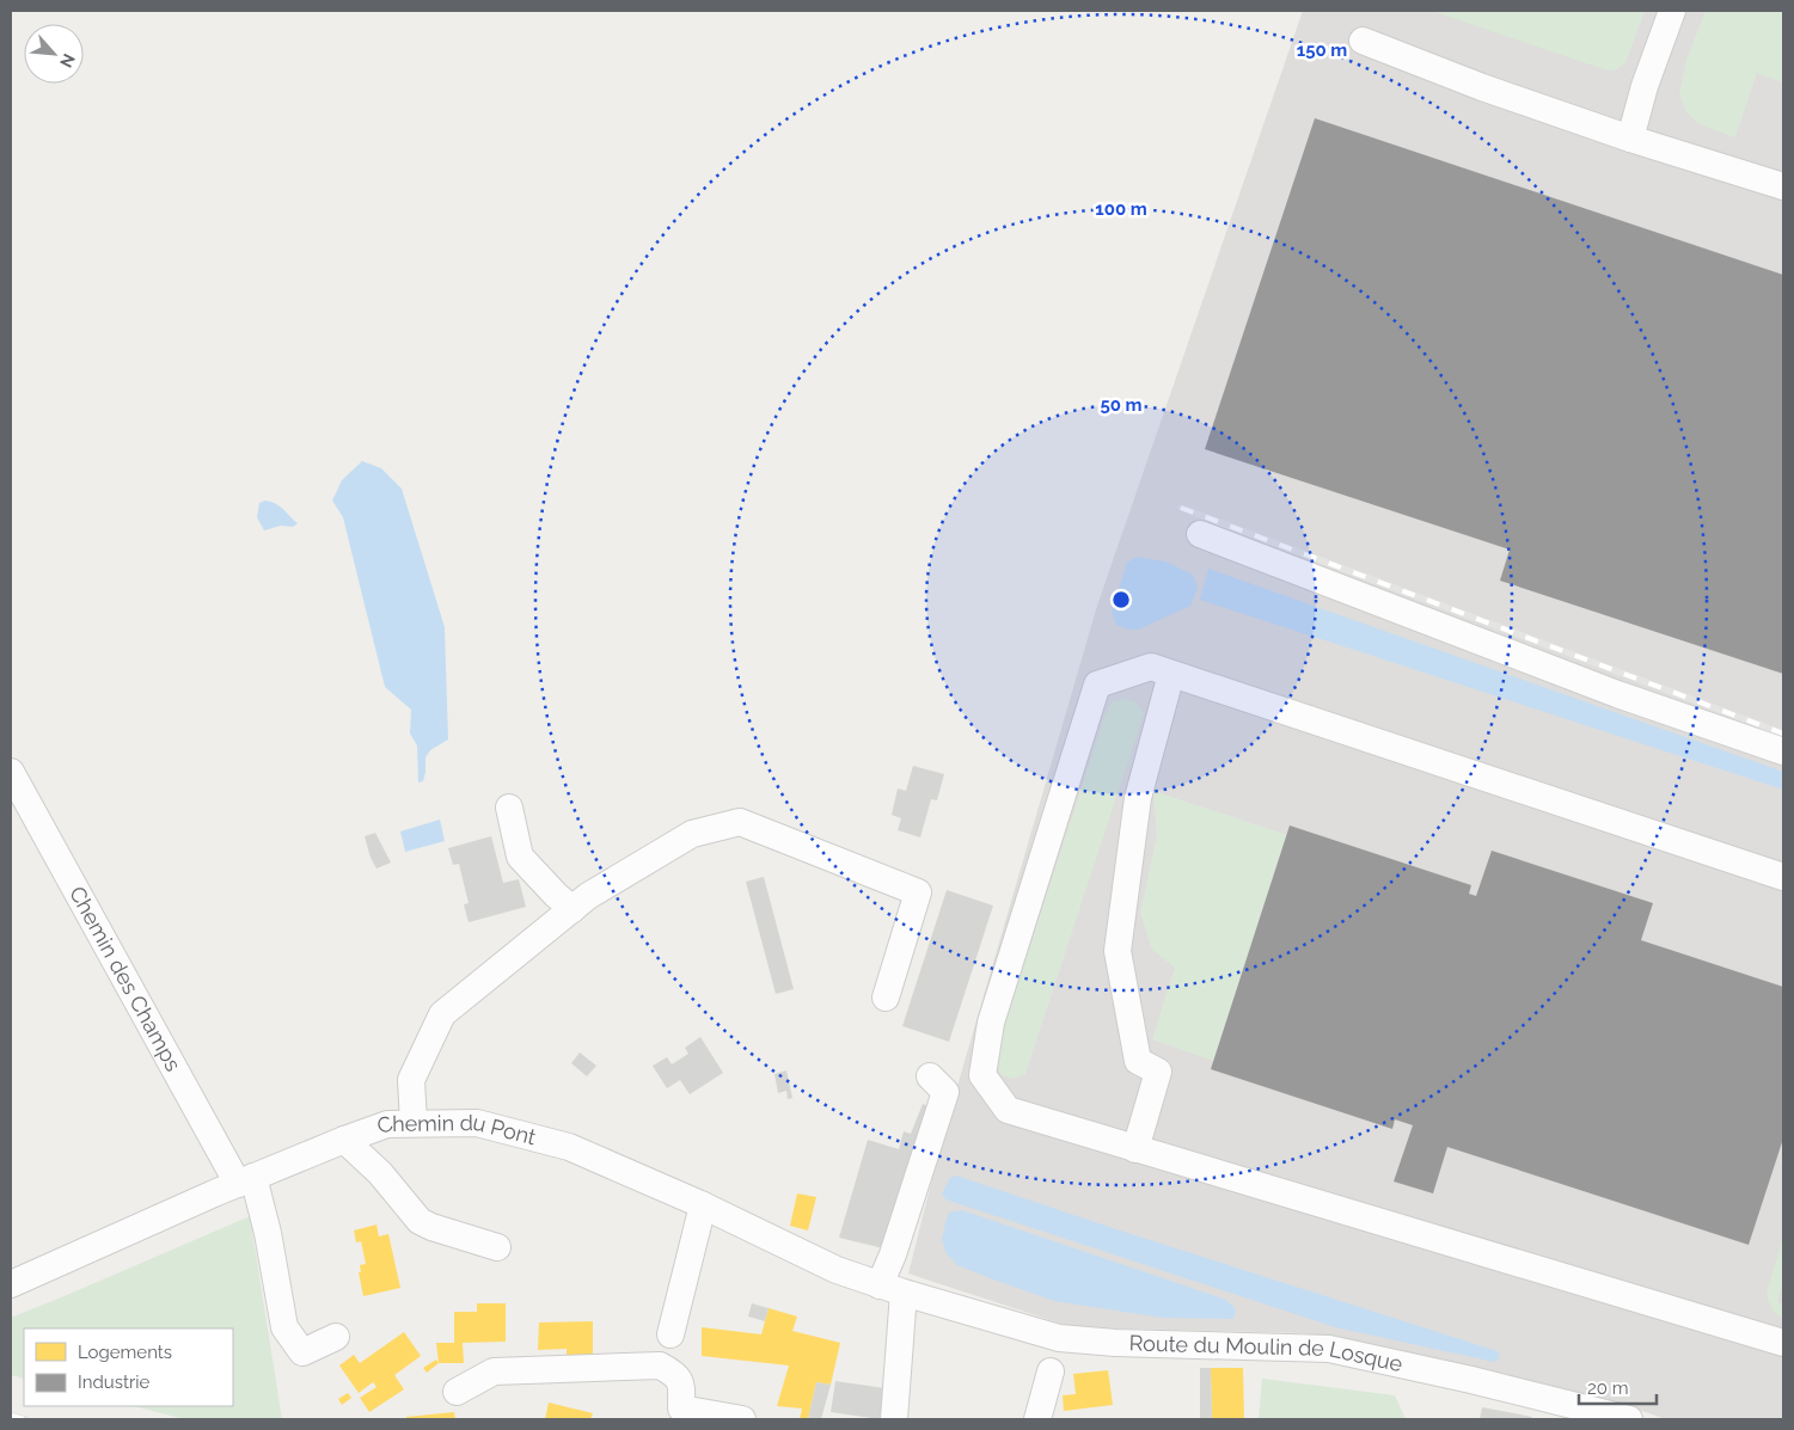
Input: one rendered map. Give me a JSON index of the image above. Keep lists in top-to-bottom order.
{
  "streets": {
    "street": ["Chemin des Champs", "Chemin du Pont", "Route du Moulin de Losque"]
  },
  "crossings": [
    ["Chemin des Champs", "Chemin du Pont"],
    ["Chemin du Pont", "Route du Moulin de Losque"]
  ],
  "legend": ["Logements", "Industrie"],
  "scale_bar": "20 m",
  "north": "bottom right",
  "rings": ["150 m", "100 m", "50 m"]
}
